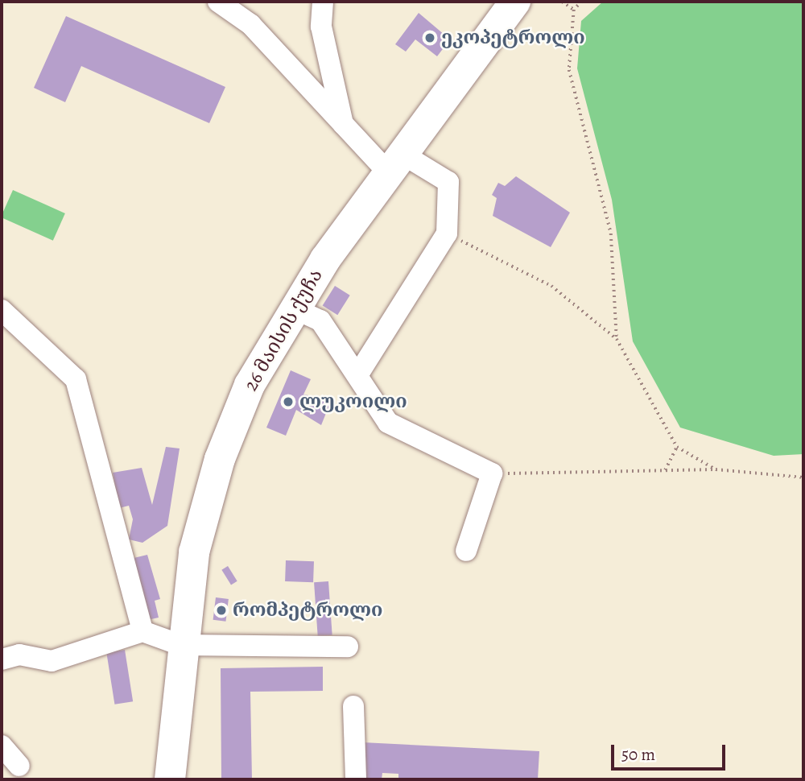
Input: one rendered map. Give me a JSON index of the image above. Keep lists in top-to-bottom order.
{
  "streets": {
    "highway": ["26 მაისის ქუჩა"]
  },
  "places": ["ეკოპეტროლი", "ლუკოილი", "რომპეტროლი"],
  "scale_bar": "50 m"
}
